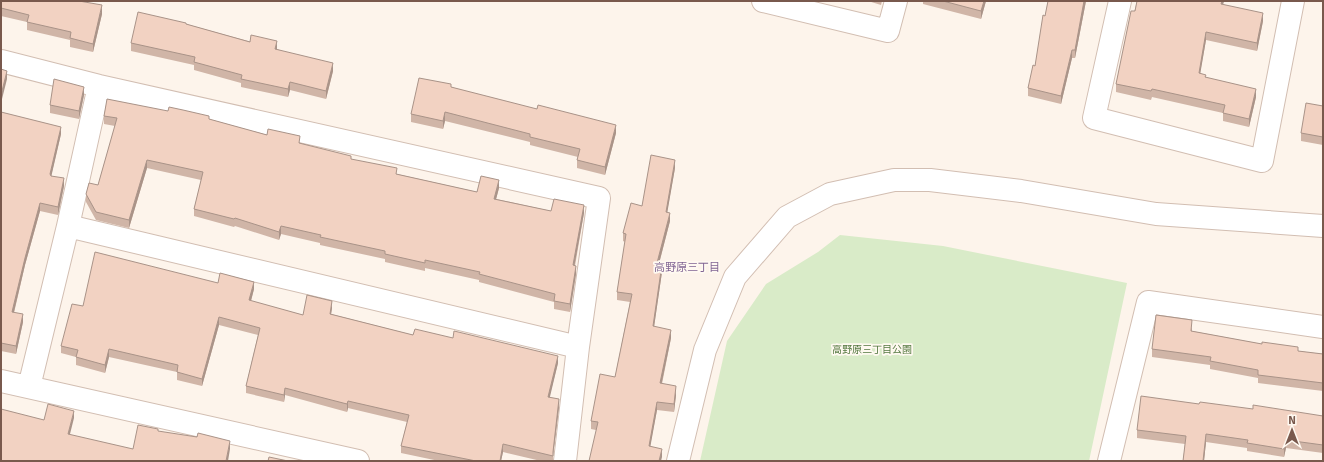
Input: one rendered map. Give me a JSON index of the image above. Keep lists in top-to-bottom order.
{
  "districts": ["高野原三丁目"],
  "parks": ["高野原三丁目公園"],
  "north": "top"
}
